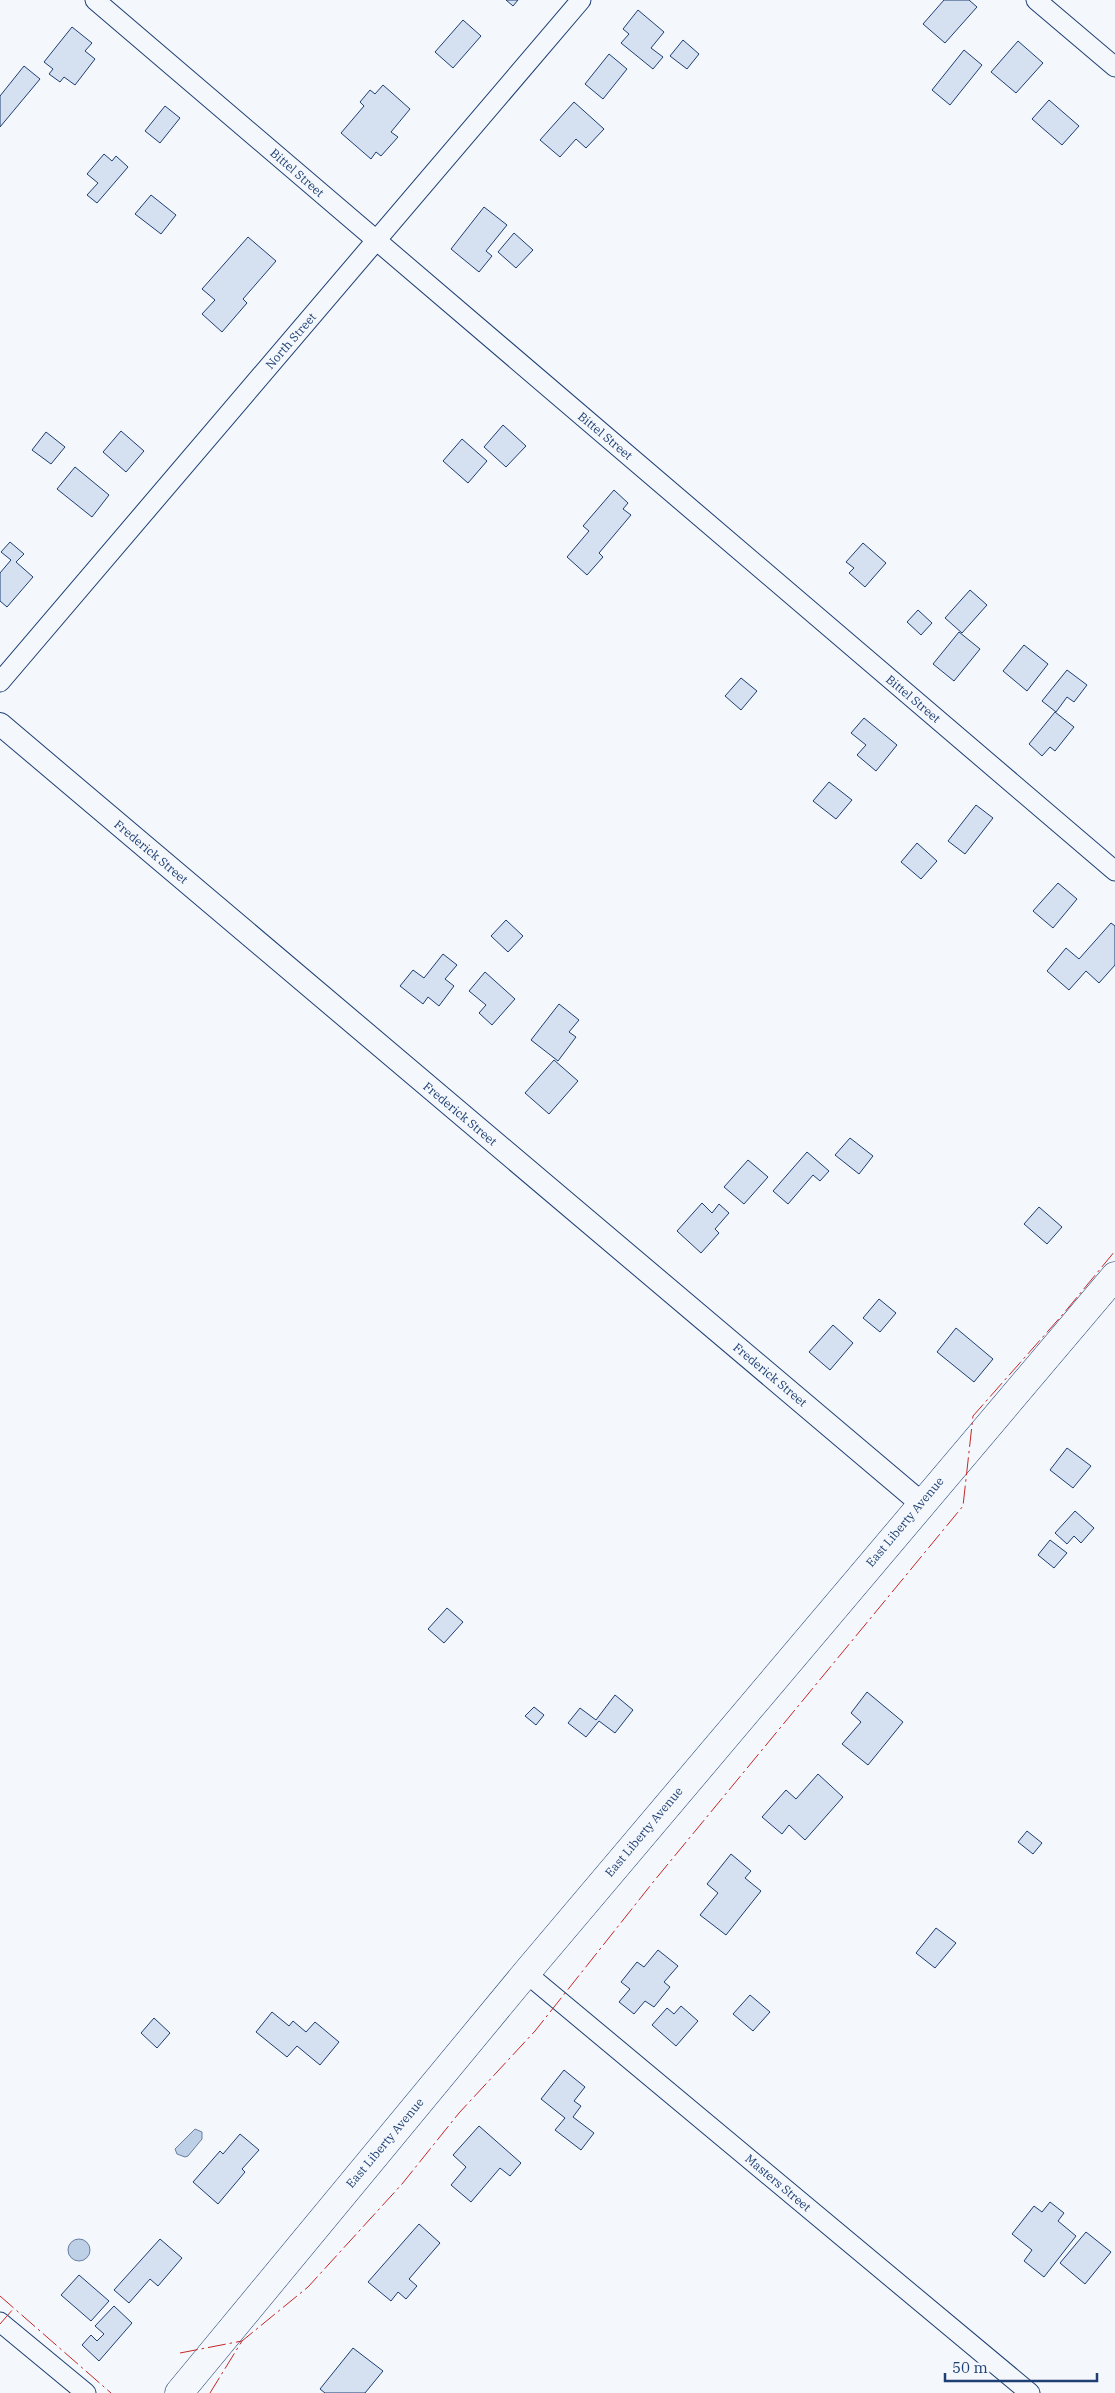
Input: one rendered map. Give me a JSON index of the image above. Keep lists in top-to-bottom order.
{
  "streets": {
    "main road": ["East Liberty Avenue"],
    "street": [
      "Bittel Street",
      "North Street",
      "Frederick Street",
      "Masters Street"
    ]
  },
  "crossings": [
    ["Bittel Street", "North Street"],
    ["Frederick Street", "East Liberty Avenue"],
    ["East Liberty Avenue", "Masters Street"]
  ],
  "scale_bar": "50 m"
}
